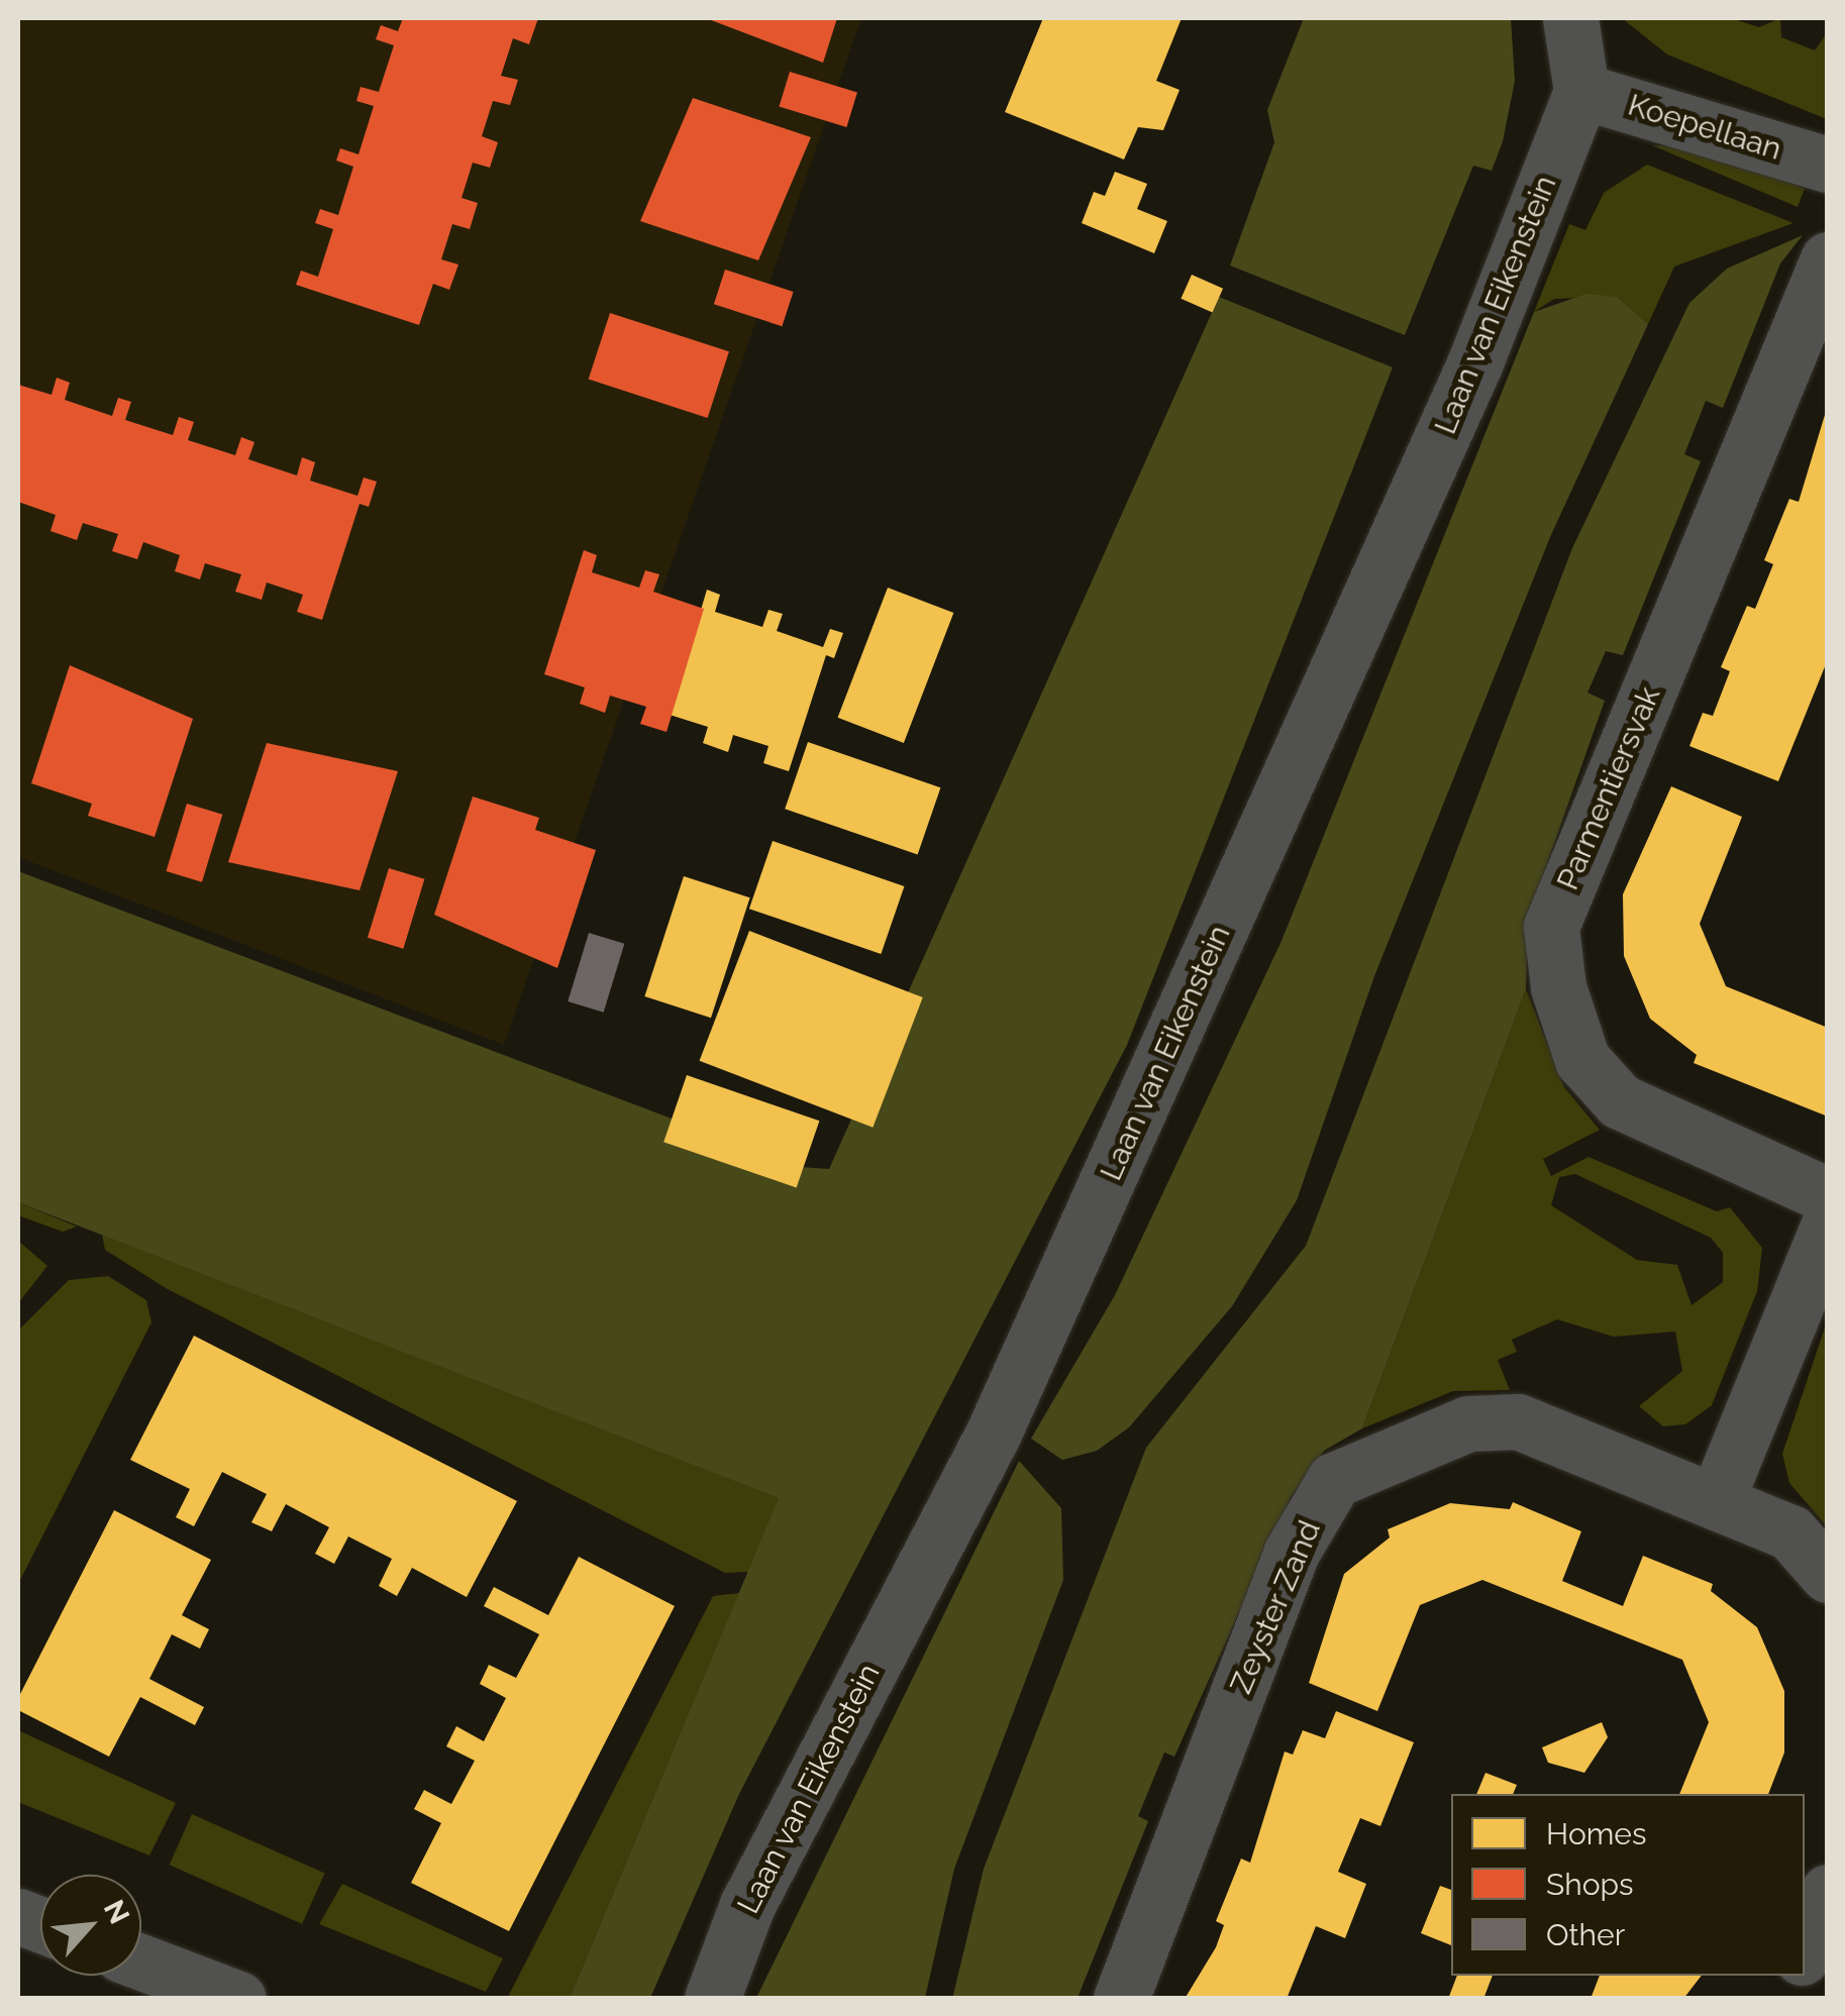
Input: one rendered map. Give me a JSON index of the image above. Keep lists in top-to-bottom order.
{
  "streets": {
    "street": [
      "Koepellaan",
      "Laan van Eikenstein",
      "Parmentiersvak",
      "Zeyster Zand"
    ]
  },
  "crossings": [
    ["Koepellaan", "Laan van Eikenstein"]
  ],
  "legend": ["Homes", "Shops", "Other"],
  "north": "top right"
}
